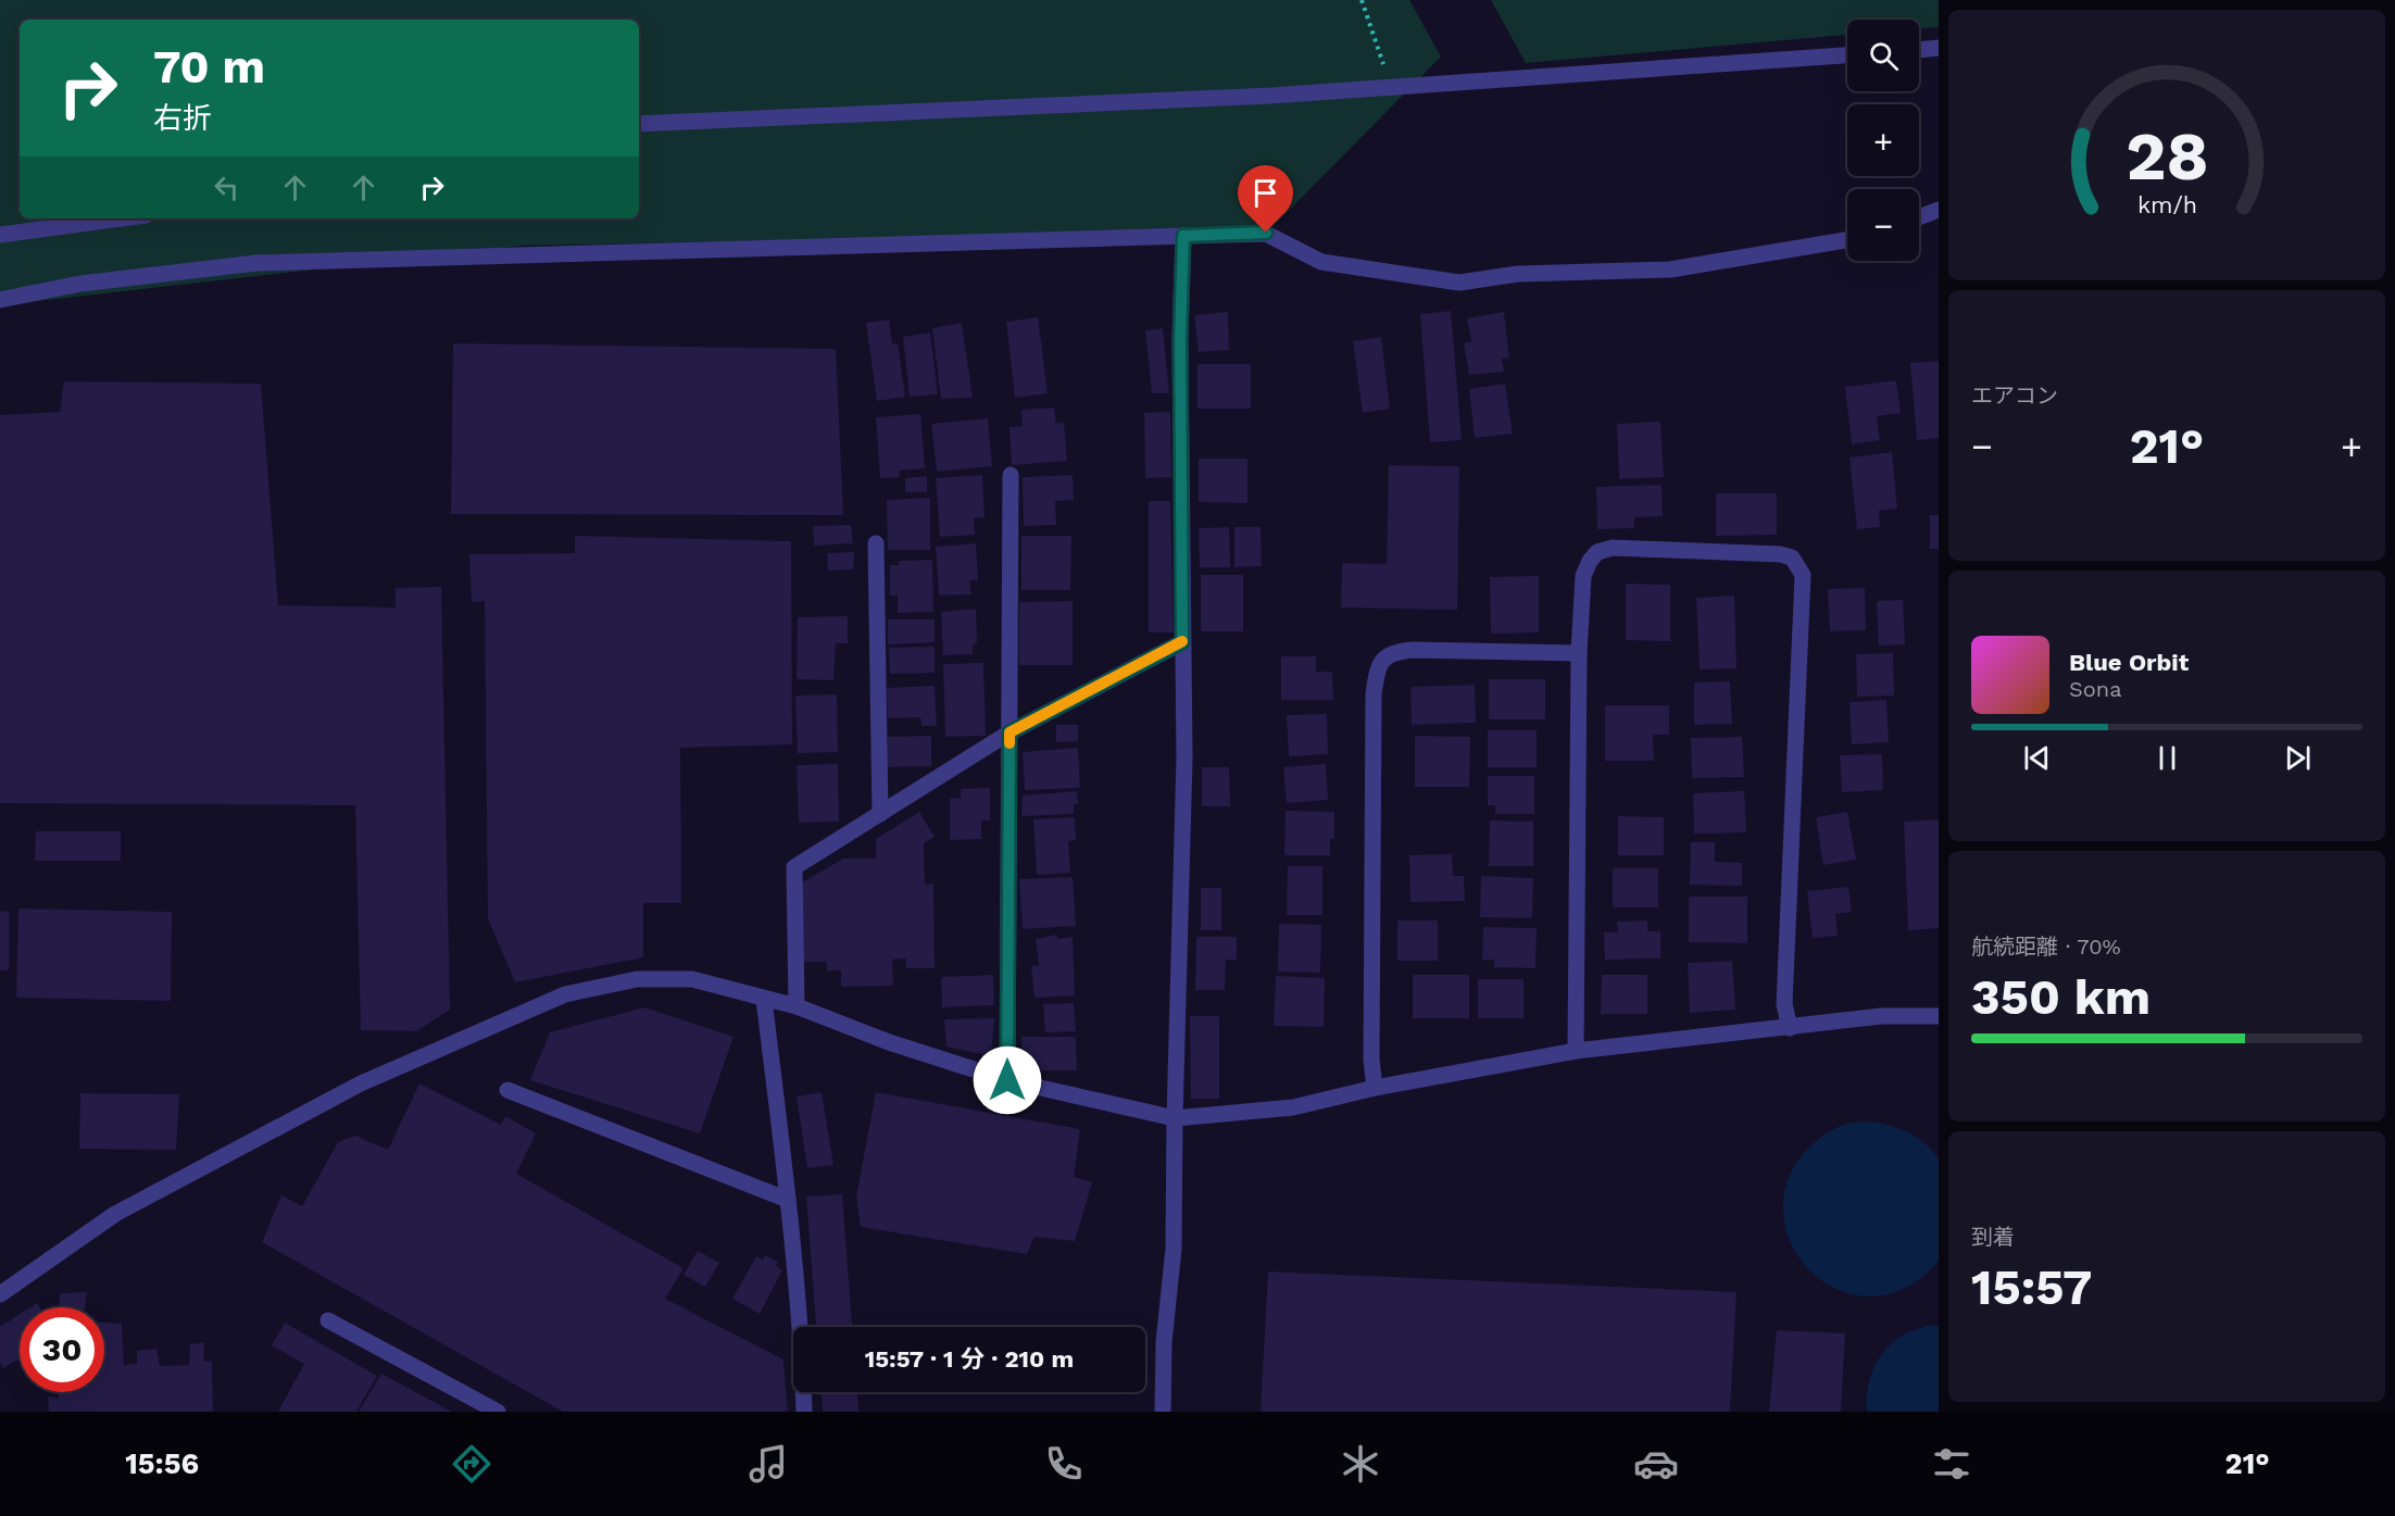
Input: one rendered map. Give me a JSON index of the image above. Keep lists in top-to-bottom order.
{
  "page": {
    "map_buttons": ["+", "−"],
    "turn": ["70 m", "右折"],
    "tile": [
      "エアコン",
      ["航続距離 · 70%", "350 km"],
      ["到着", "15:57"]
    ],
    "heat": ["−", "21°", "+"],
    "song": ["Blue Orbit", "Sona"],
    "limit": "30",
    "trip": "15:57 · 1 分 · 210 m",
    "tabs": ["15:56", "21°"],
    "gauge": ["28", "km/h"]
  }
}
